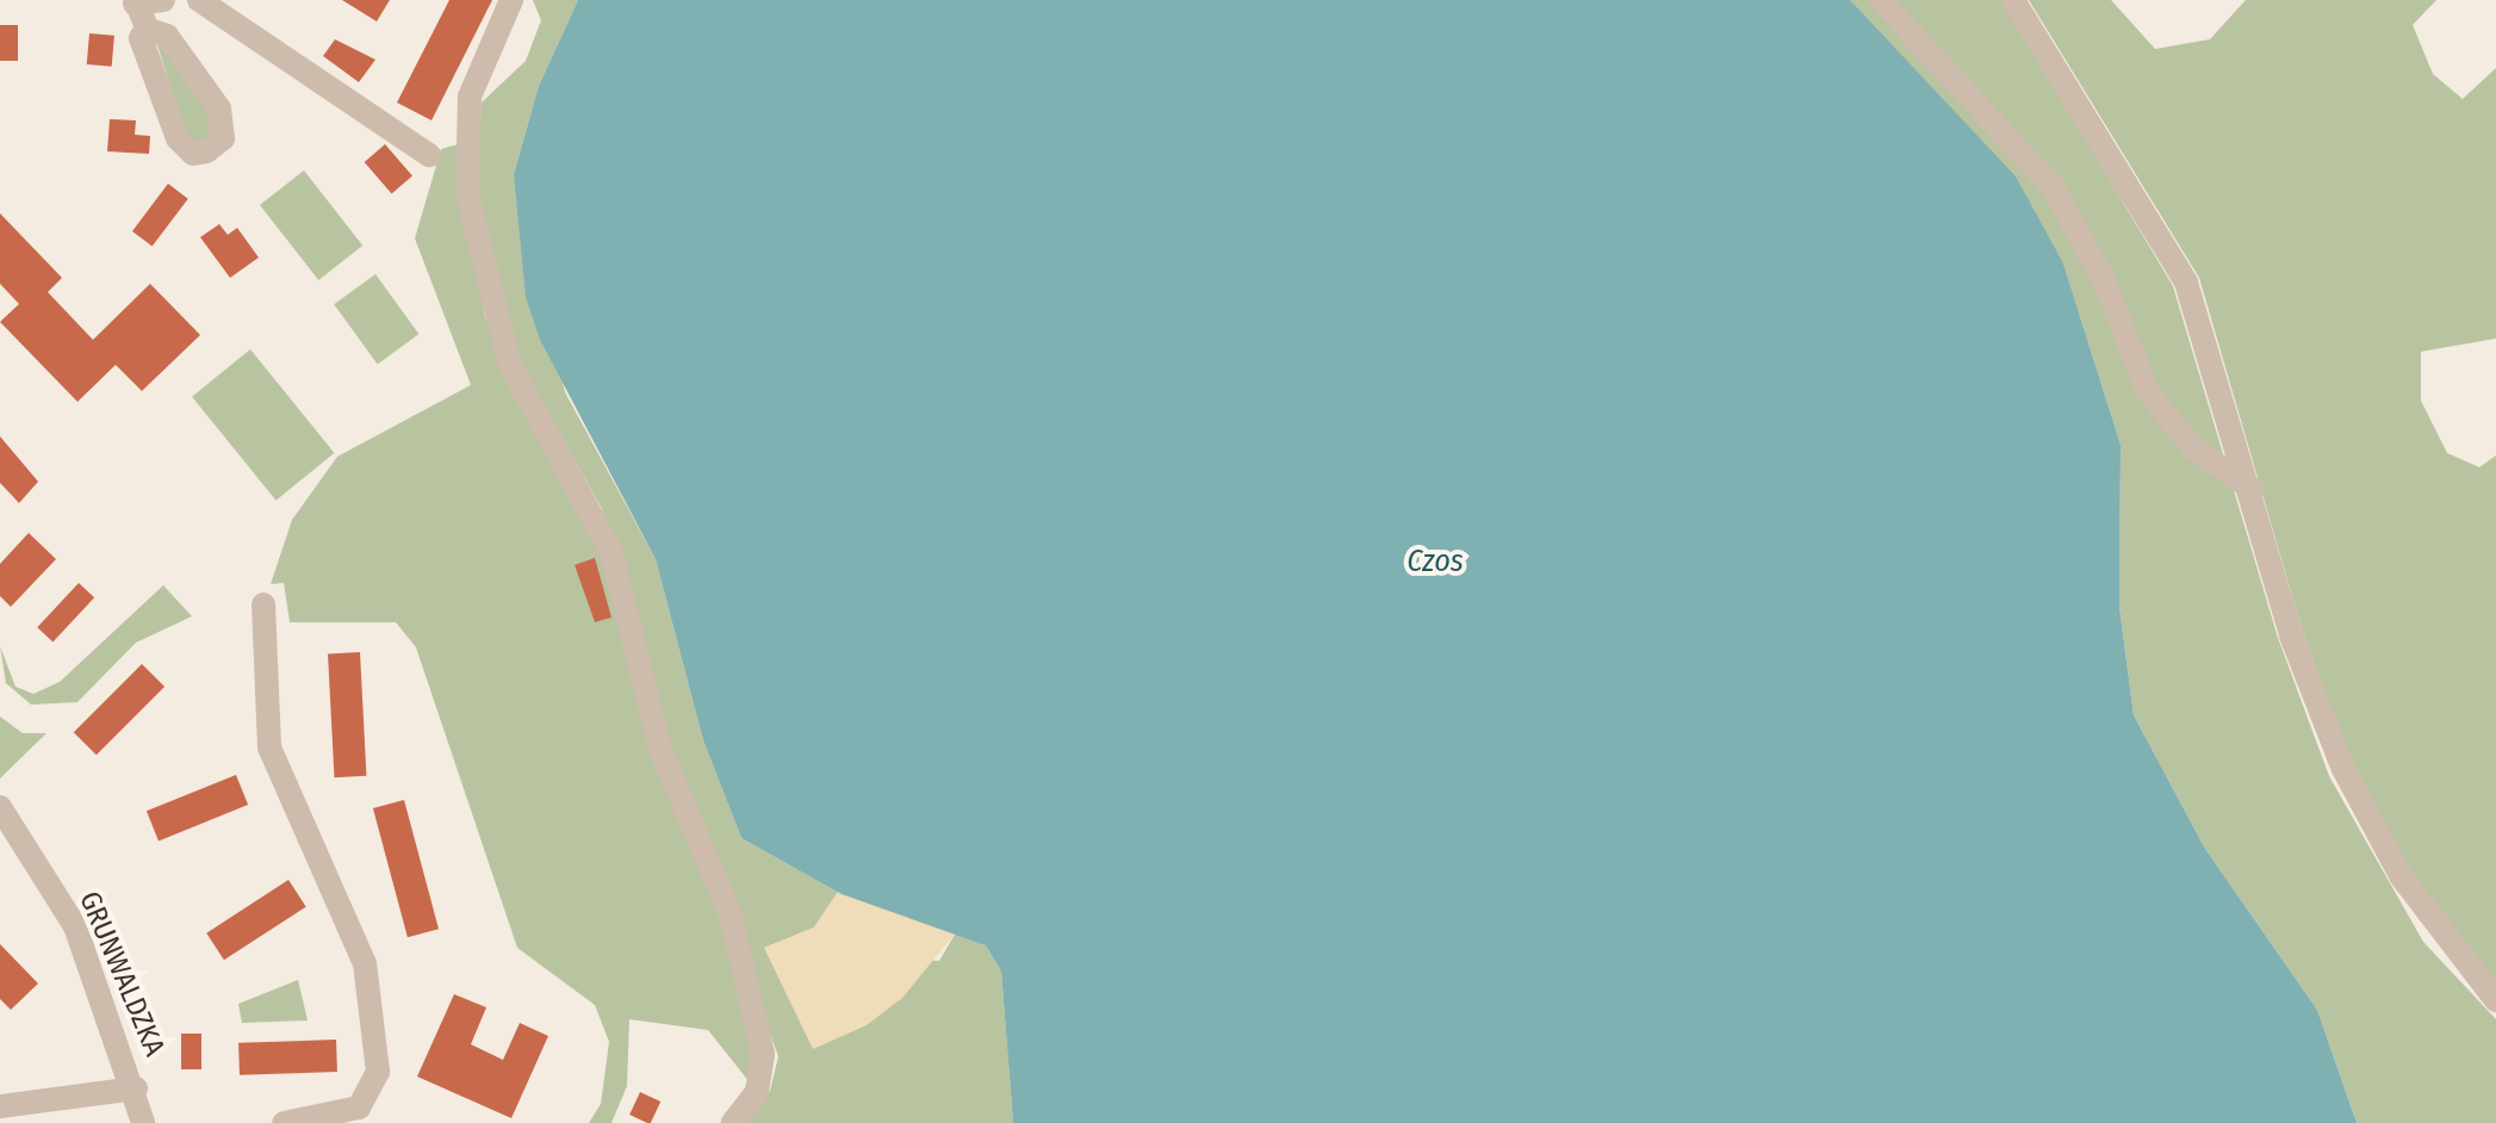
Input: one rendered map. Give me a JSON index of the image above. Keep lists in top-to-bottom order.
{
  "streets": {
    "street": ["GRUNWALDZKA"]
  },
  "water": ["Czos"]
}
